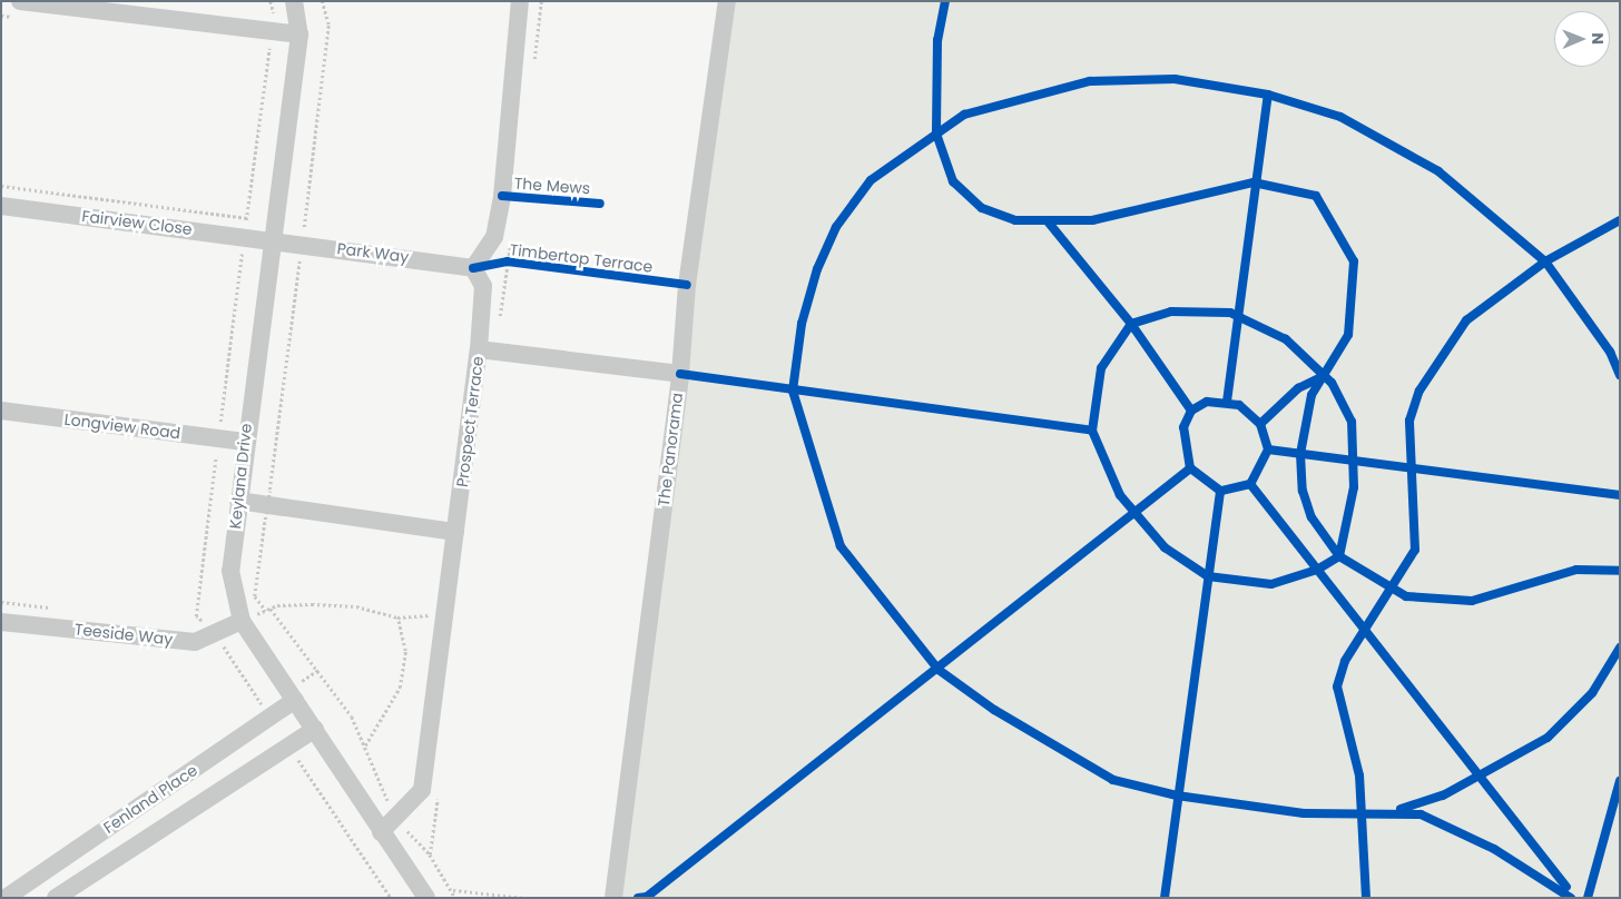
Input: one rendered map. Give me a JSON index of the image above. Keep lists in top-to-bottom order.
{
  "streets": {
    "street": [
      "Fairview Close",
      "Park Way",
      "Prospect Terrace",
      "Longview Road",
      "The Panorama",
      "Keylana Drive",
      "Teeside Way",
      "Fenland Place"
    ],
    "cycle path": ["The Mews", "Timbertop Terrace"]
  },
  "crossings": [
    ["Fairview Close", "Park Way"],
    ["Fairview Close", "Keylana Drive"],
    ["Park Way", "Timbertop Terrace"],
    ["Park Way", "Prospect Terrace"],
    ["Park Way", "Keylana Drive"],
    ["Timbertop Terrace", "Prospect Terrace"],
    ["Prospect Terrace", "Keylana Drive"],
    ["Longview Road", "Keylana Drive"],
    ["Keylana Drive", "Teeside Way"],
    ["Keylana Drive", "Fenland Place"]
  ],
  "north": "right"
}
